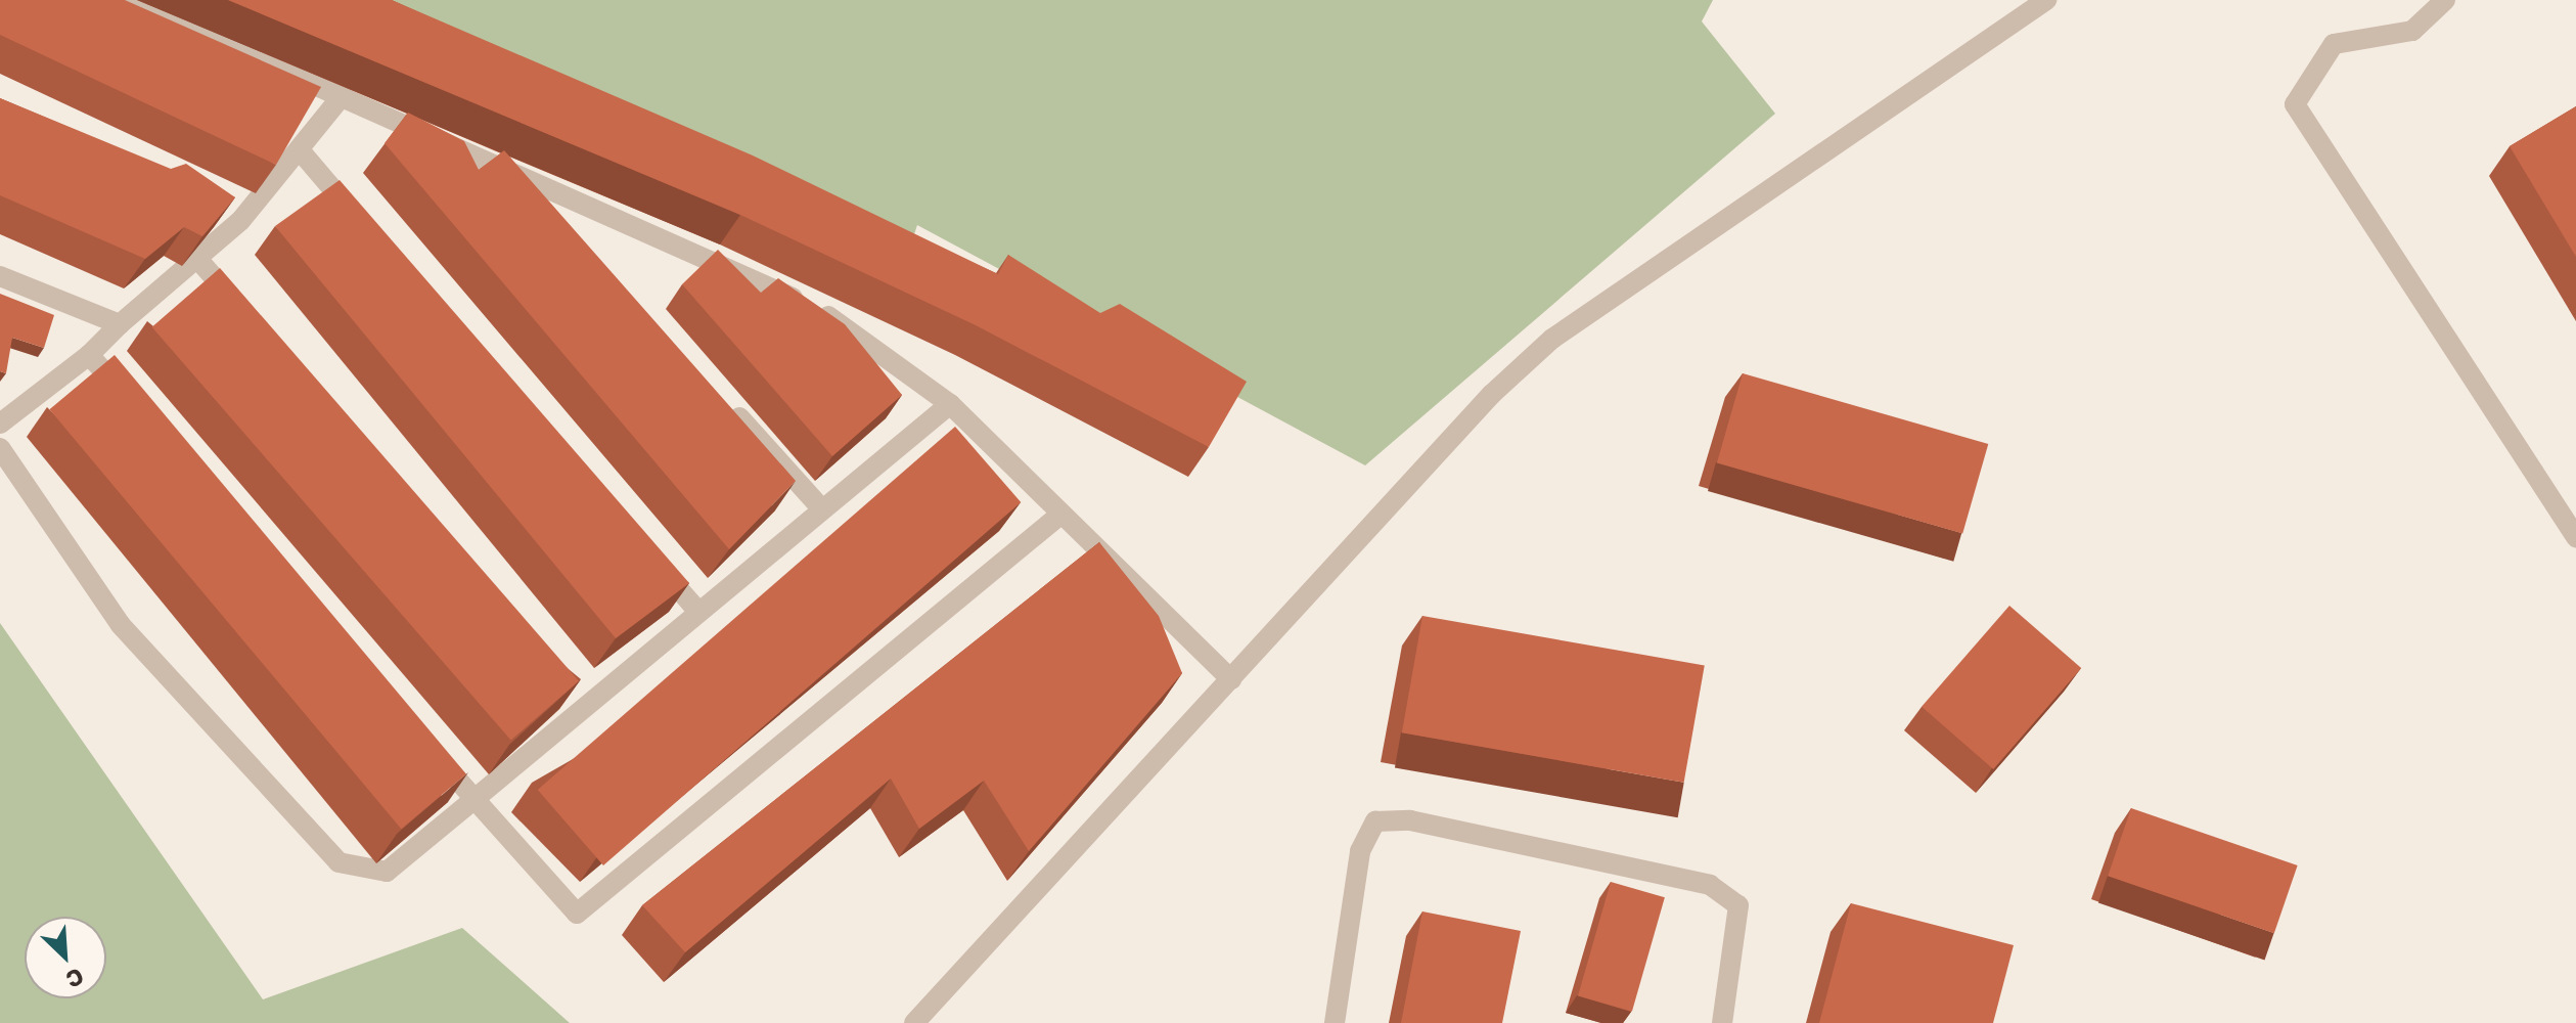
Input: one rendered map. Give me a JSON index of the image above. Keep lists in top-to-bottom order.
{
  "north": "bottom right"
}
